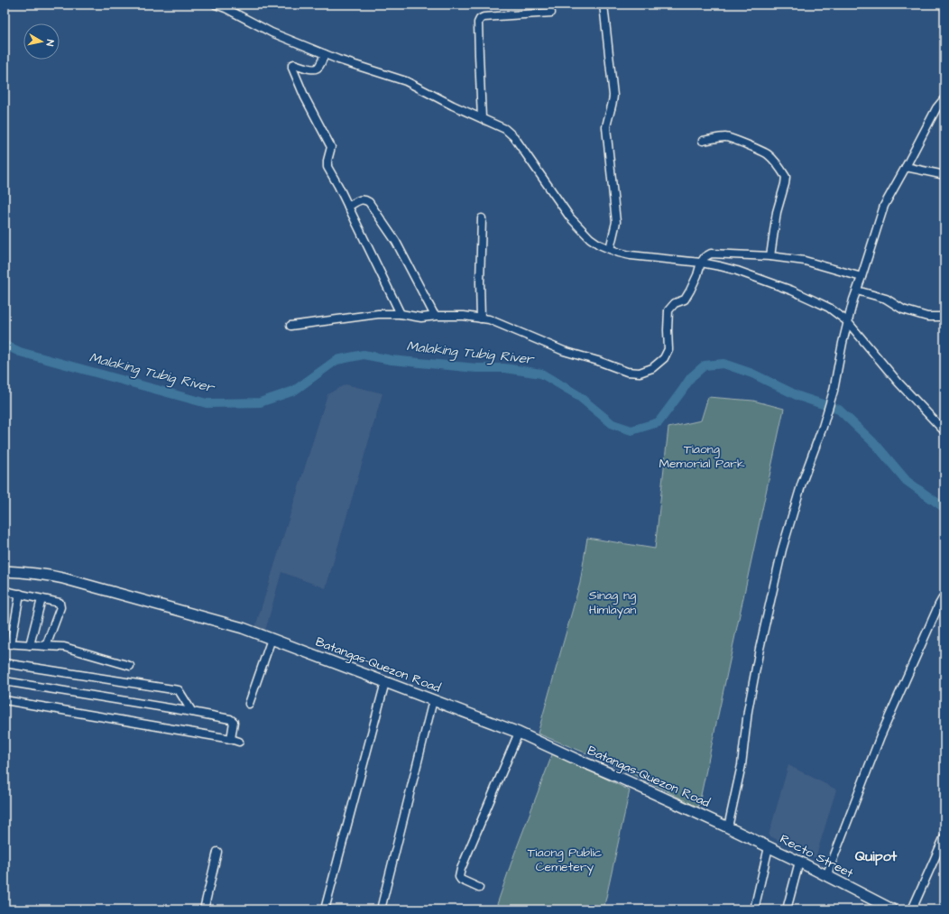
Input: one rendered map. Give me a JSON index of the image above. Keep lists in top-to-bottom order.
{
  "streets": {
    "main road": ["Batangas-Quezon Road", "Recto Street"]
  },
  "crossings": [
    ["Batangas-Quezon Road", "Recto Street"]
  ],
  "districts": ["Quipot"],
  "water": ["Malaking Tubig River"],
  "parks": ["Tiaong Memorial Park", "Sinag ng Himlayan", "Tiaong Public Cemetery"],
  "north": "right"
}
